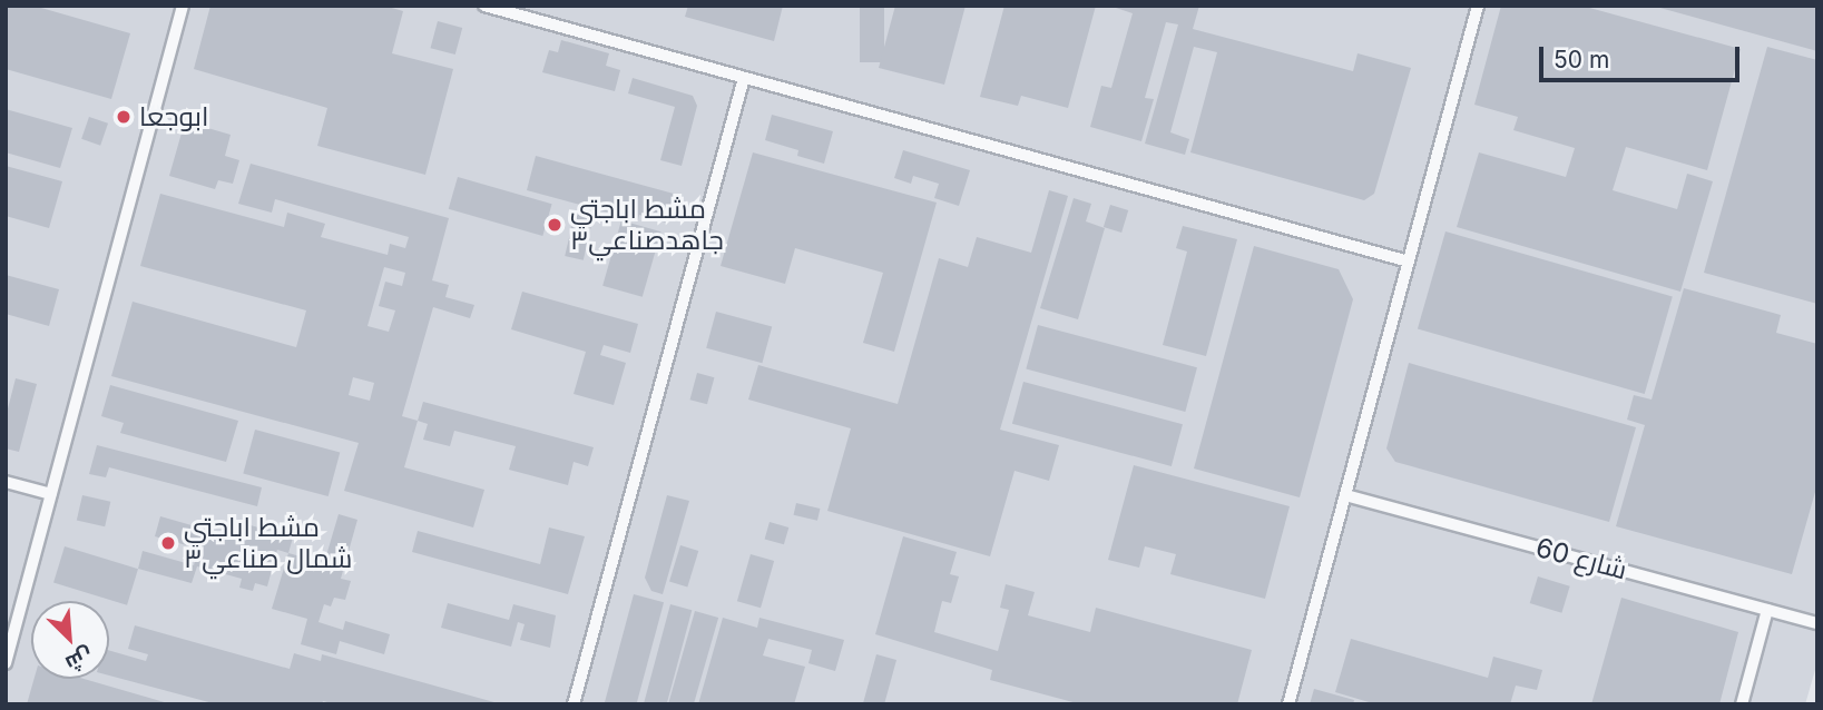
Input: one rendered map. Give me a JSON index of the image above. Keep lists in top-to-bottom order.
{
  "streets": {
    "lane": ["شارع 60"]
  },
  "places": ["ابوجعا", "مشط اباجتي جاهدصناعي٣", "مشط اباجتي شمال صناعي٣"],
  "scale_bar": "50 m",
  "north": "bottom right"
}
